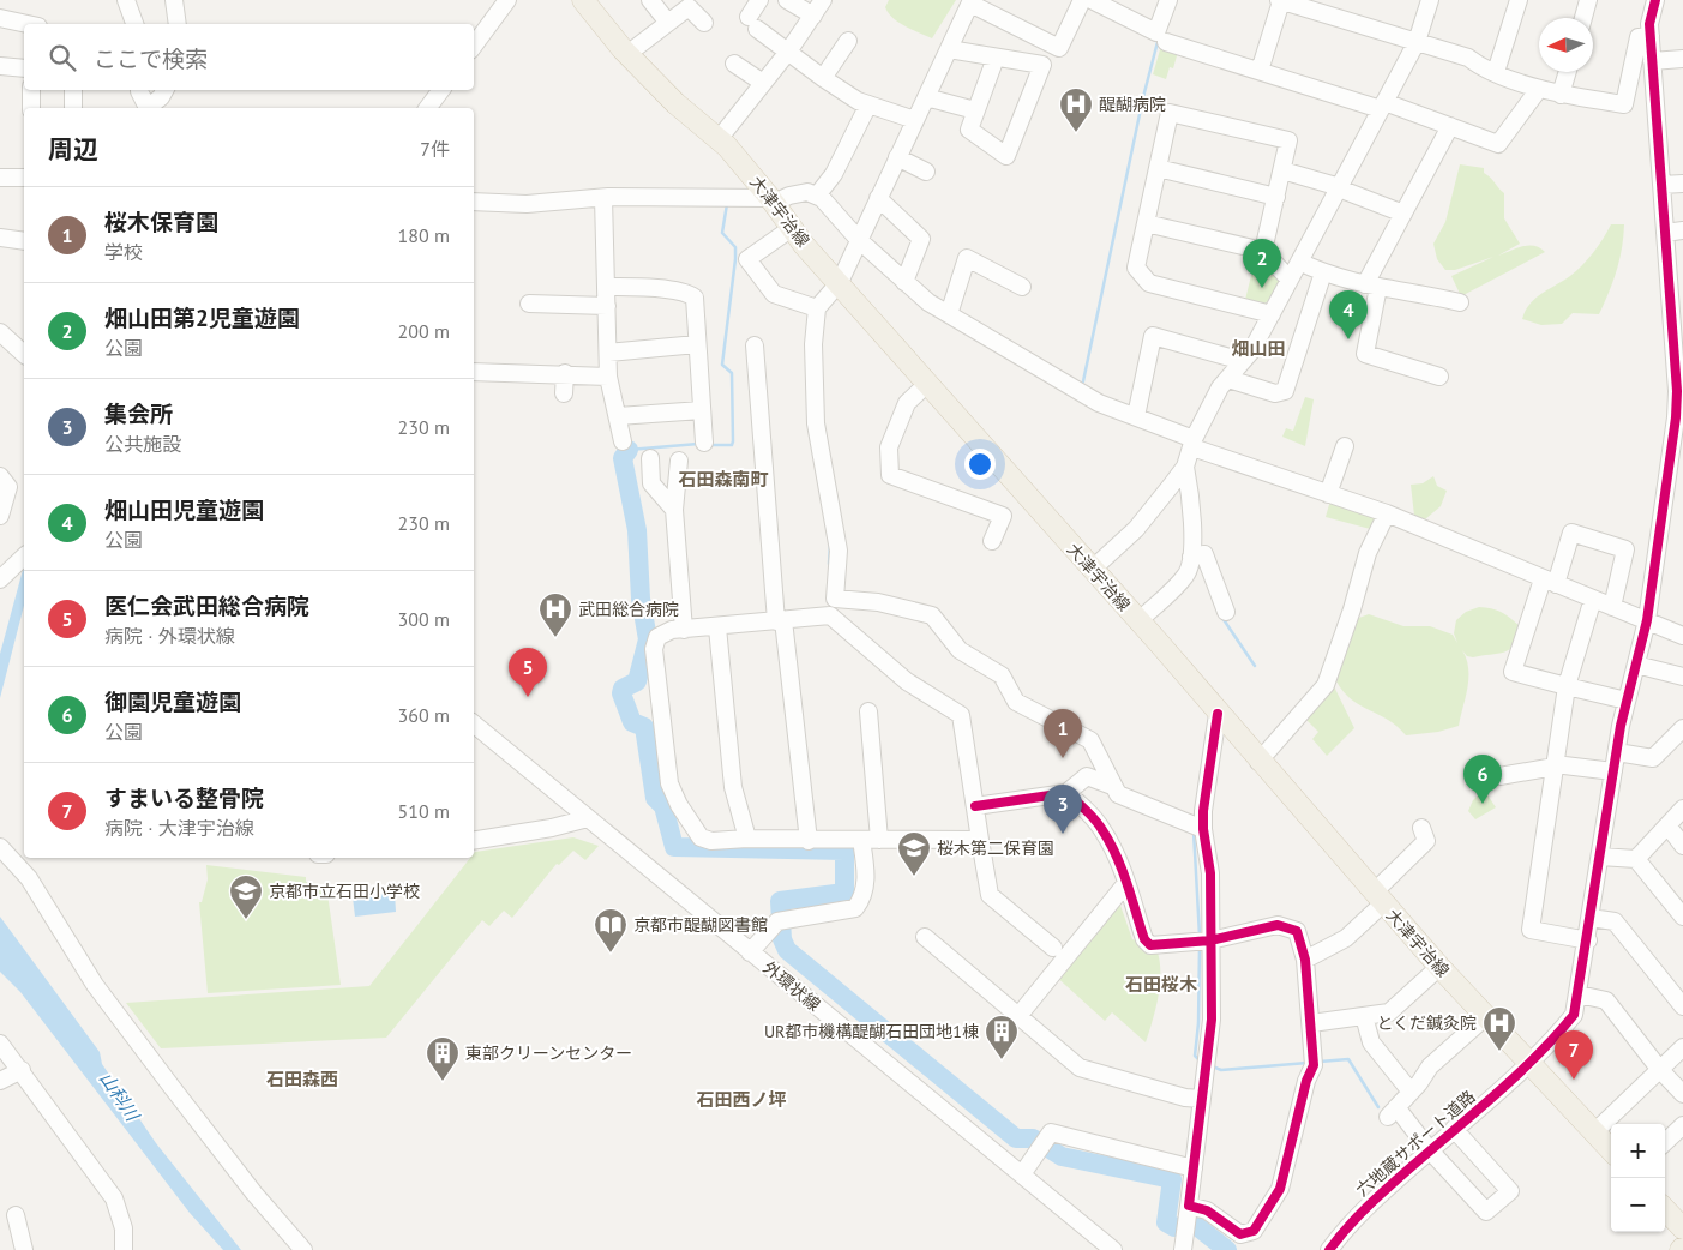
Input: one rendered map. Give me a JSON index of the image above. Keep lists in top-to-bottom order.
{
  "streets": {
    "main road": ["大津宇治線"],
    "street": ["外環状線", "六地蔵サポート道路"]
  },
  "crossings": [
    ["大津宇治線", "六地蔵サポート道路"]
  ],
  "districts": [
    "畑山田",
    "石田森南町",
    "石田桜木",
    "石田森西",
    "石田西ノ坪"
  ],
  "water": ["山科川"],
  "places": {
    "hospital": ["醍醐病院", "武田総合病院", "とくだ鍼灸院"],
    "school or university": ["桜木第二保育園", "京都市立石田小学校"],
    "library": ["京都市醍醐図書館"],
    "building": ["UR都市機構醍醐石田団地1棟", "東部クリーンセンター"]
  },
  "north": "left",
  "page": {
    "search": "ここで検索",
    "heading": ["周辺", "7件"],
    "list": [
      {
        "mark": "1",
        "name": "桜木保育園",
        "note": "学校",
        "value": "180 m"
      },
      {
        "mark": "2",
        "name": "畑山田第2児童遊園",
        "note": "公園",
        "value": "200 m"
      },
      {
        "mark": "3",
        "name": "集会所",
        "note": "公共施設",
        "value": "230 m"
      },
      {
        "mark": "4",
        "name": "畑山田児童遊園",
        "note": "公園",
        "value": "230 m"
      },
      {
        "mark": "5",
        "name": "医仁会武田総合病院",
        "note": "病院 · 外環状線",
        "value": "300 m"
      },
      {
        "mark": "6",
        "name": "御園児童遊園",
        "note": "公園",
        "value": "360 m"
      },
      {
        "mark": "7",
        "name": "すまいる整骨院",
        "note": "病院 · 大津宇治線",
        "value": "510 m"
      }
    ],
    "pins": [
      "2",
      "4",
      "5",
      "1",
      "6",
      "3",
      "7"
    ],
    "map_buttons": ["+", "−"]
  }
}
